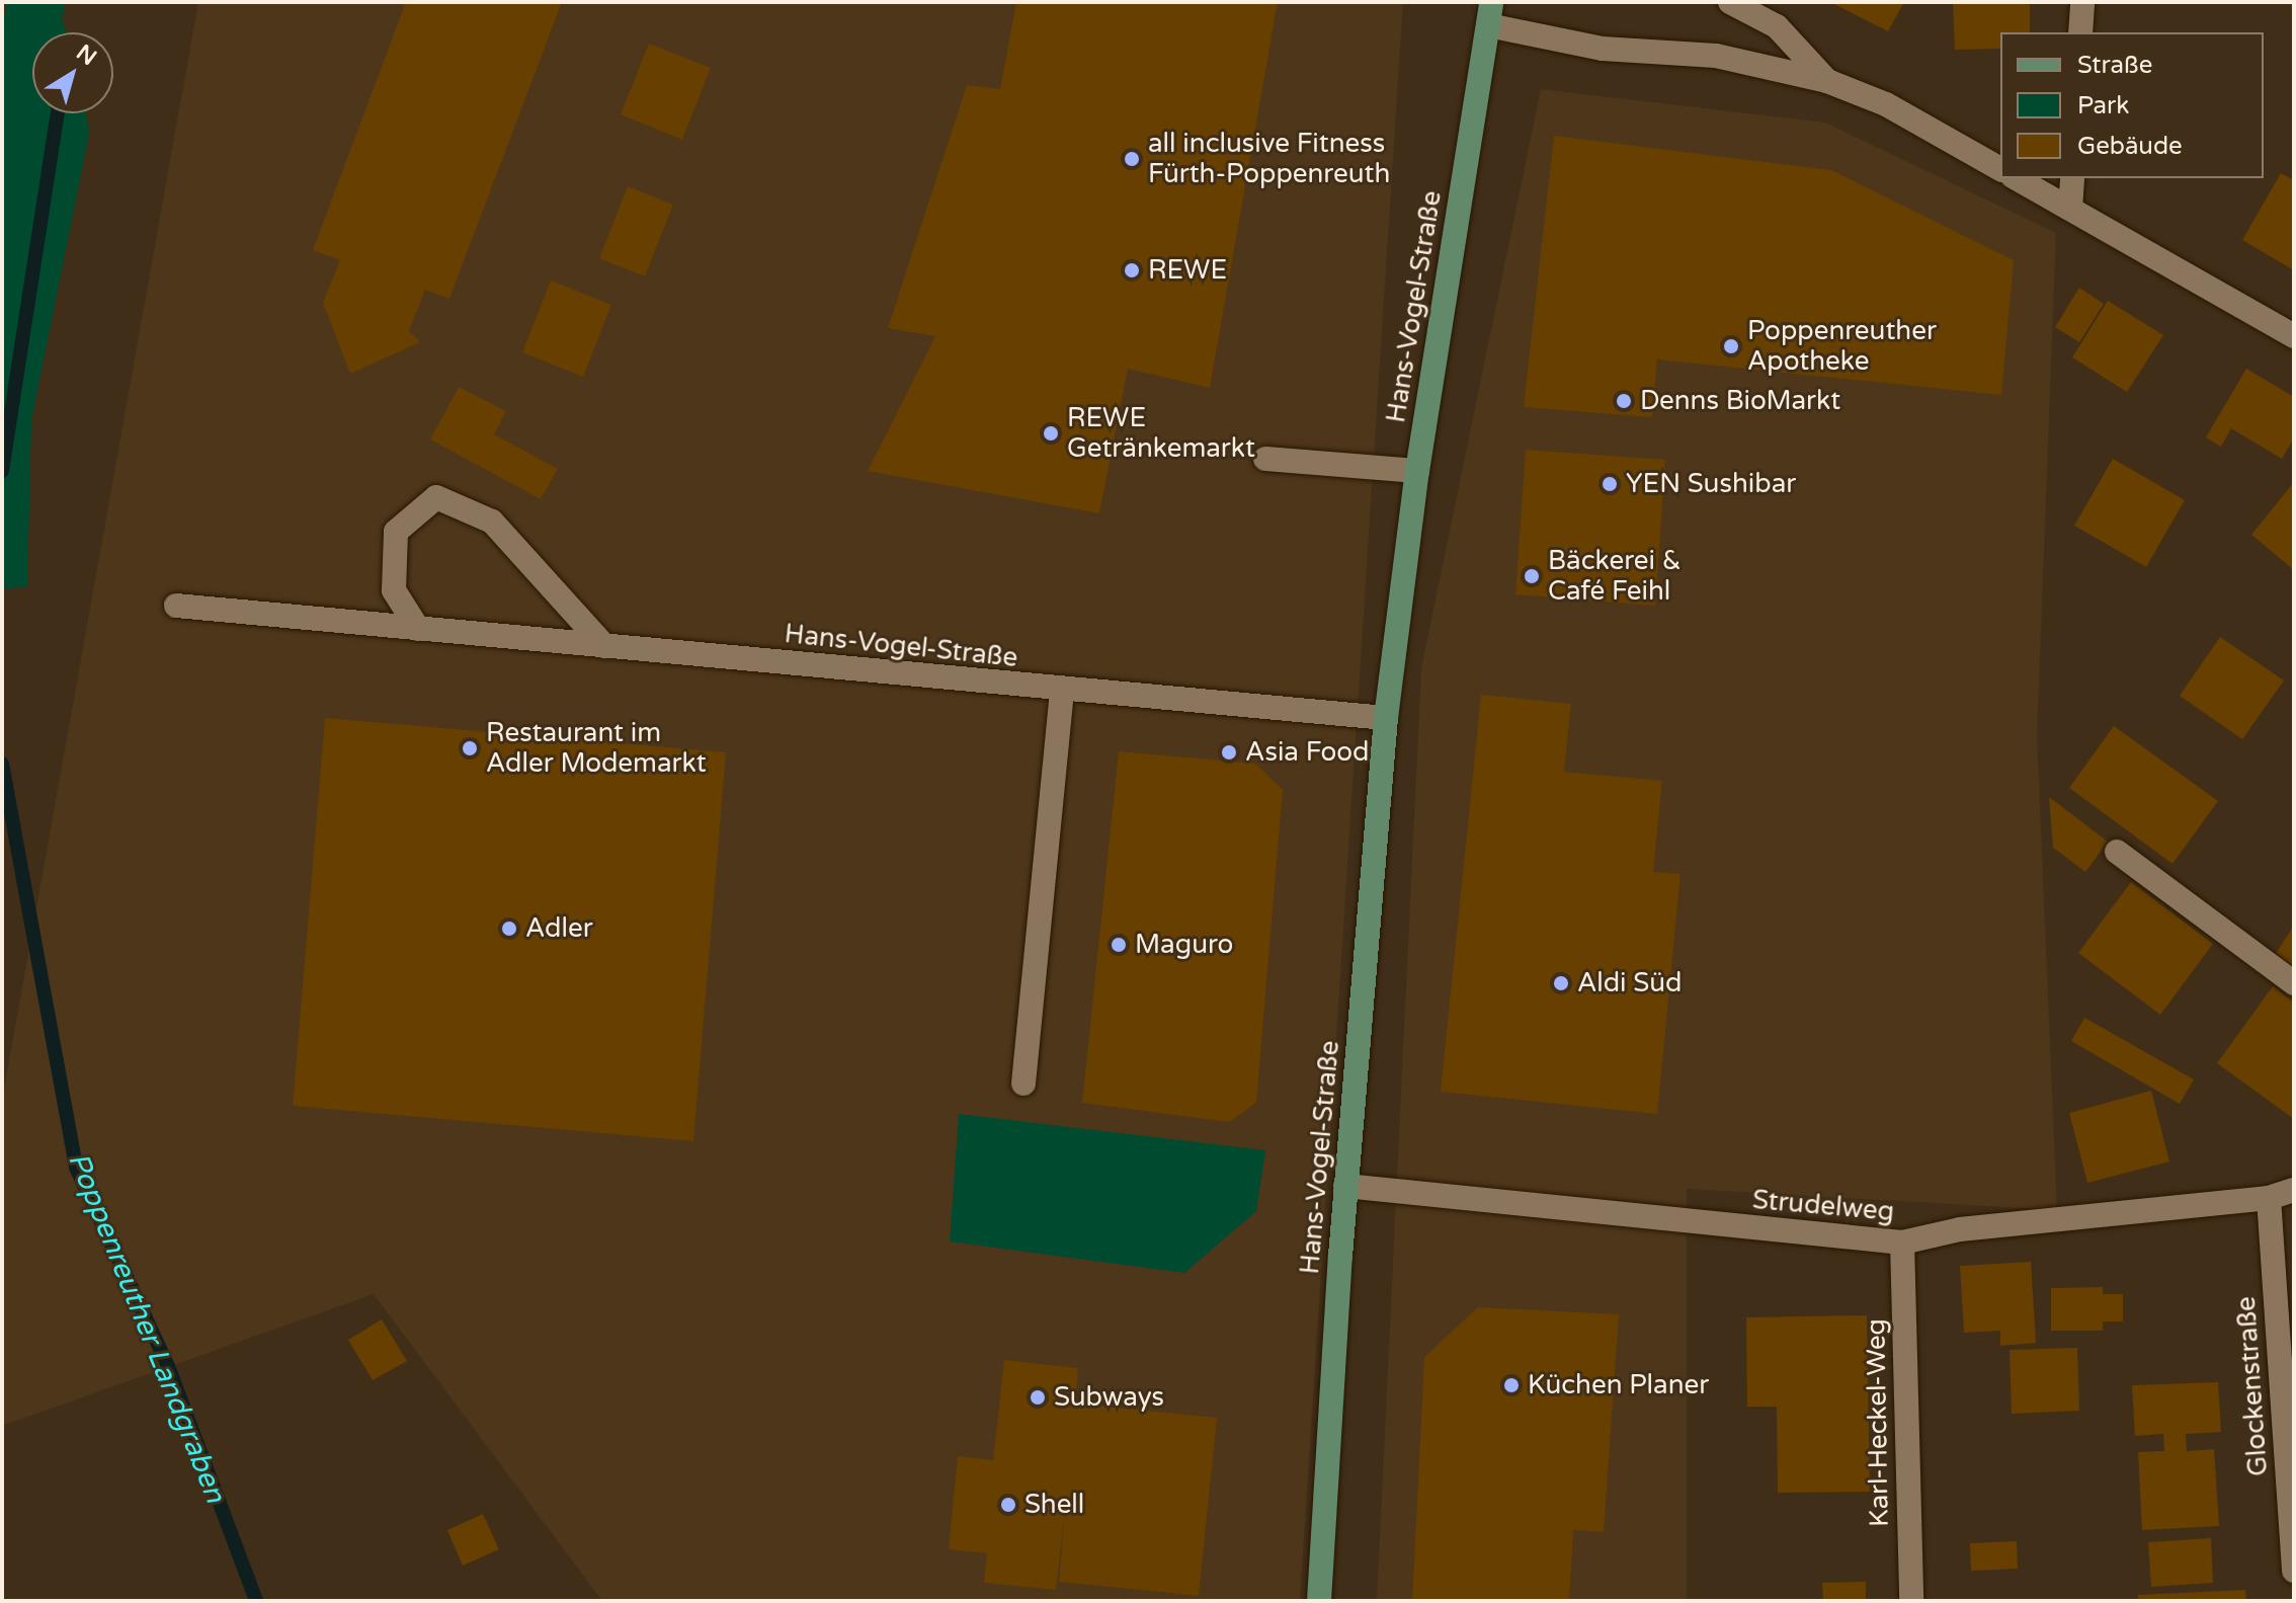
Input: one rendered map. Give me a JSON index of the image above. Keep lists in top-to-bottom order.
{
  "streets": {
    "main road": ["Hans-Vogel-Straße"],
    "street": ["Strudelweg", "Glockenstraße", "Karl-Heckel-Weg"]
  },
  "crossings": [
    ["Hans-Vogel-Straße", "Strudelweg"],
    ["Strudelweg", "Glockenstraße"],
    ["Strudelweg", "Karl-Heckel-Weg"]
  ],
  "water": ["Poppenreuther Landgraben"],
  "places": [
    "all inclusive Fitness Fürth-Poppenreuth",
    "REWE",
    "Poppenreuther Apotheke",
    "Denns BioMarkt",
    "REWE Getränkemarkt",
    "YEN Sushibar",
    "Bäckerei & Café Feihl",
    "Restaurant im Adler Modemarkt",
    "Asia Food",
    "Adler",
    "Maguro",
    "Aldi Süd",
    "Küchen Planer",
    "Subways",
    "Shell"
  ],
  "legend": ["Straße", "Park", "Gebäude"],
  "north": "top right"
}
